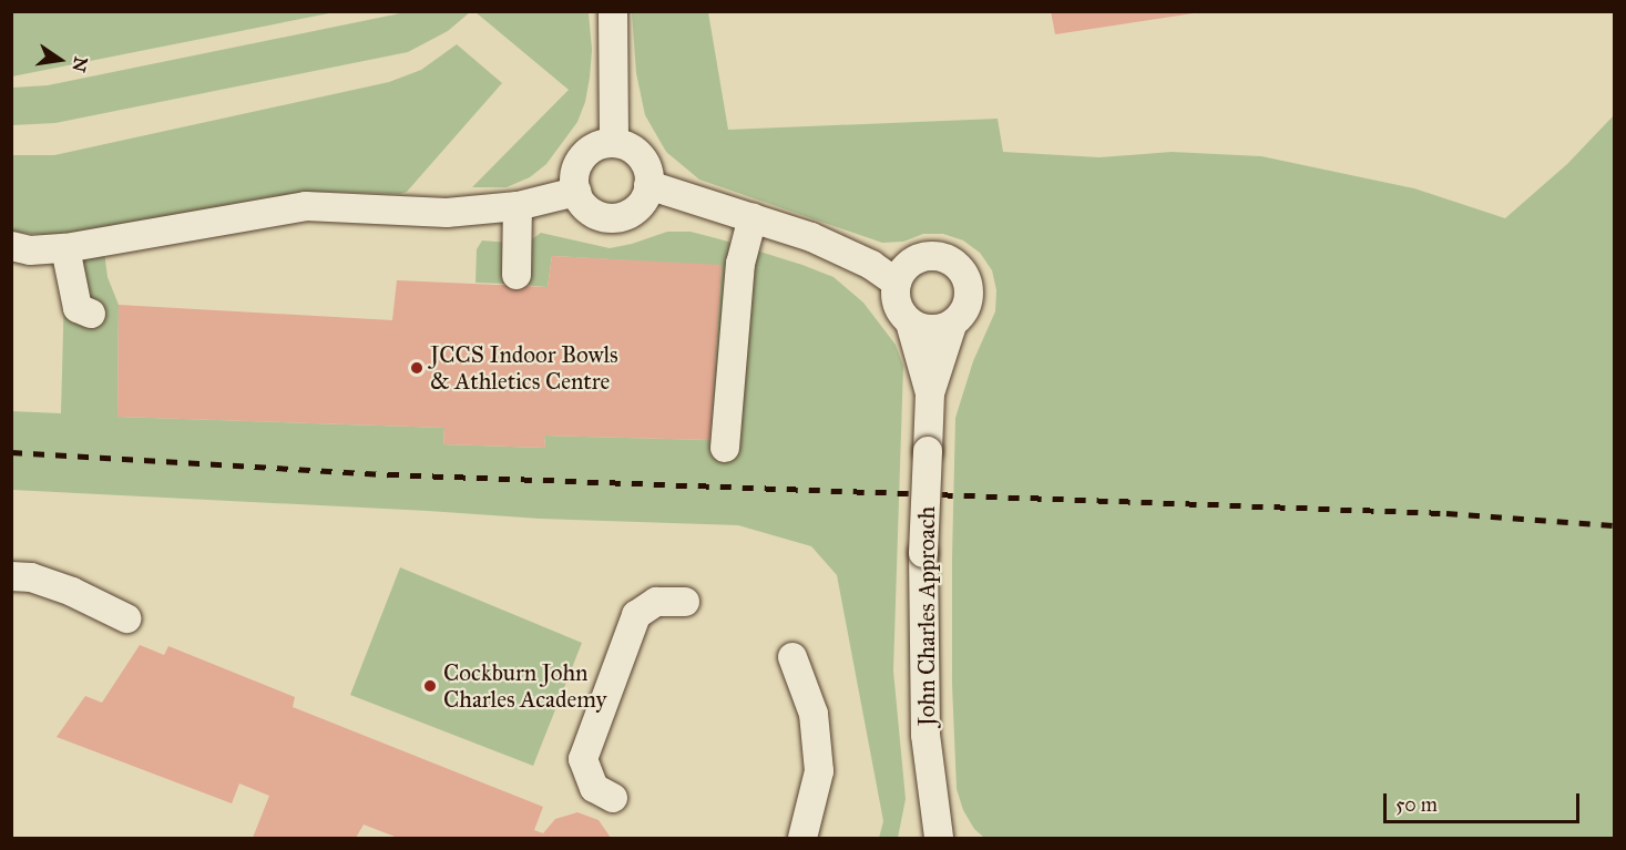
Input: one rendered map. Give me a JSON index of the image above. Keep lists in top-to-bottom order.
{
  "streets": {
    "street": ["John Charles Approach"]
  },
  "places": ["JCCS Indoor Bowls & Athletics Centre", "Cockburn John Charles Academy"],
  "scale_bar": "50 m",
  "north": "right"
}
